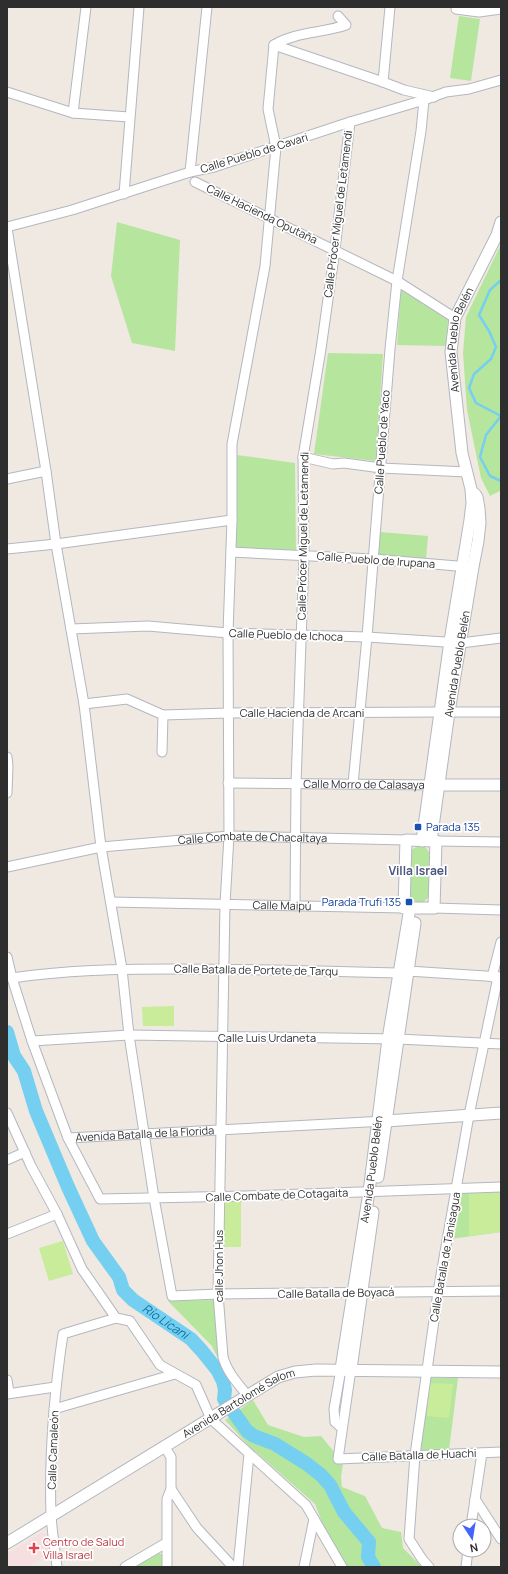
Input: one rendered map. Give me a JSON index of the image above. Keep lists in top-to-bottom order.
{
  "streets": {
    "street": [
      "Calle Pueblo de Cavari",
      "Calle Hacienda Oputaña",
      "Calle Prócer Miguel de Letamendi",
      "Avenida Pueblo Belén",
      "Calle Pueblo de Yaco",
      "Calle Pueblo de Irupana",
      "Calle Pueblo de Ichoca",
      "Calle Hacienda de Arcani",
      "Calle Morro de Calasaya",
      "Calle Combate de Chacaltaya",
      "Calle Maipú",
      "Calle Batalla de Portete de Tarqu",
      "Calle Luis Urdaneta",
      "Avenida Batalla de la Florida",
      "Calle Combate de Cotagaita",
      "Calle Batalla de Tanisagua",
      "calle Jhon Hus",
      "Calle Batalla de Boyacá",
      "Avenida Bartolomé Salom",
      "Calle Camaleón",
      "Calle Batalla de Huachi"
    ]
  },
  "crossings": [
    ["Calle Pueblo de Cavari", "Calle Prócer Miguel de Letamendi"],
    ["Calle Pueblo de Cavari", "Calle Pueblo de Yaco"],
    ["Calle Pueblo de Cavari", "calle Jhon Hus"],
    ["Calle Hacienda Oputaña", "Calle Prócer Miguel de Letamendi"],
    ["Calle Hacienda Oputaña", "Avenida Pueblo Belén"],
    ["Calle Hacienda Oputaña", "Calle Pueblo de Yaco"],
    ["Calle Hacienda Oputaña", "calle Jhon Hus"],
    ["Calle Prócer Miguel de Letamendi", "Calle Pueblo de Irupana"],
    ["Calle Prócer Miguel de Letamendi", "Calle Pueblo de Ichoca"],
    ["Calle Prócer Miguel de Letamendi", "Calle Hacienda de Arcani"],
    ["Calle Prócer Miguel de Letamendi", "Calle Morro de Calasaya"],
    ["Calle Prócer Miguel de Letamendi", "Calle Combate de Chacaltaya"],
    ["Calle Prócer Miguel de Letamendi", "Calle Maipú"],
    ["Avenida Pueblo Belén", "Calle Pueblo de Irupana"],
    ["Avenida Pueblo Belén", "Calle Pueblo de Ichoca"],
    ["Avenida Pueblo Belén", "Calle Hacienda de Arcani"],
    ["Avenida Pueblo Belén", "Calle Morro de Calasaya"],
    ["Avenida Pueblo Belén", "Calle Combate de Chacaltaya"],
    ["Avenida Pueblo Belén", "Calle Maipú"],
    ["Avenida Pueblo Belén", "Calle Batalla de Portete de Tarqu"],
    ["Avenida Pueblo Belén", "Calle Luis Urdaneta"],
    ["Avenida Pueblo Belén", "Avenida Batalla de la Florida"],
    ["Avenida Pueblo Belén", "Calle Combate de Cotagaita"],
    ["Avenida Pueblo Belén", "Calle Batalla de Boyacá"],
    ["Avenida Pueblo Belén", "Avenida Bartolomé Salom"],
    ["Avenida Pueblo Belén", "Calle Batalla de Huachi"],
    ["Calle Pueblo de Yaco", "Calle Pueblo de Irupana"],
    ["Calle Pueblo de Yaco", "Calle Pueblo de Ichoca"],
    ["Calle Pueblo de Yaco", "Calle Hacienda de Arcani"],
    ["Calle Pueblo de Yaco", "Calle Morro de Calasaya"],
    ["Calle Pueblo de Irupana", "calle Jhon Hus"],
    ["Calle Pueblo de Ichoca", "calle Jhon Hus"],
    ["Calle Hacienda de Arcani", "calle Jhon Hus"],
    ["Calle Morro de Calasaya", "calle Jhon Hus"],
    ["Calle Combate de Chacaltaya", "calle Jhon Hus"],
    ["Calle Maipú", "calle Jhon Hus"],
    ["Calle Batalla de Portete de Tarqu", "Calle Batalla de Tanisagua"],
    ["Calle Batalla de Portete de Tarqu", "calle Jhon Hus"],
    ["Calle Luis Urdaneta", "Calle Batalla de Tanisagua"],
    ["Calle Luis Urdaneta", "calle Jhon Hus"],
    ["Avenida Batalla de la Florida", "Calle Combate de Cotagaita"],
    ["Avenida Batalla de la Florida", "calle Jhon Hus"],
    ["Calle Combate de Cotagaita", "Calle Batalla de Tanisagua"],
    ["Calle Combate de Cotagaita", "calle Jhon Hus"],
    ["Calle Combate de Cotagaita", "Calle Batalla de Boyacá"],
    ["Calle Batalla de Tanisagua", "Calle Batalla de Boyacá"],
    ["Calle Batalla de Tanisagua", "Avenida Bartolomé Salom"],
    ["Calle Batalla de Tanisagua", "Calle Batalla de Huachi"],
    ["calle Jhon Hus", "Calle Batalla de Boyacá"],
    ["calle Jhon Hus", "Avenida Bartolomé Salom"],
    ["Avenida Bartolomé Salom", "Calle Camaleón"]
  ],
  "districts": ["Villa Israel"],
  "water": ["Río Licani"],
  "places": {
    "transit": ["Parada 135", "Parada Trufi 135"],
    "health": ["Centro de Salud Villa Israel"]
  },
  "north": "bottom"
}
